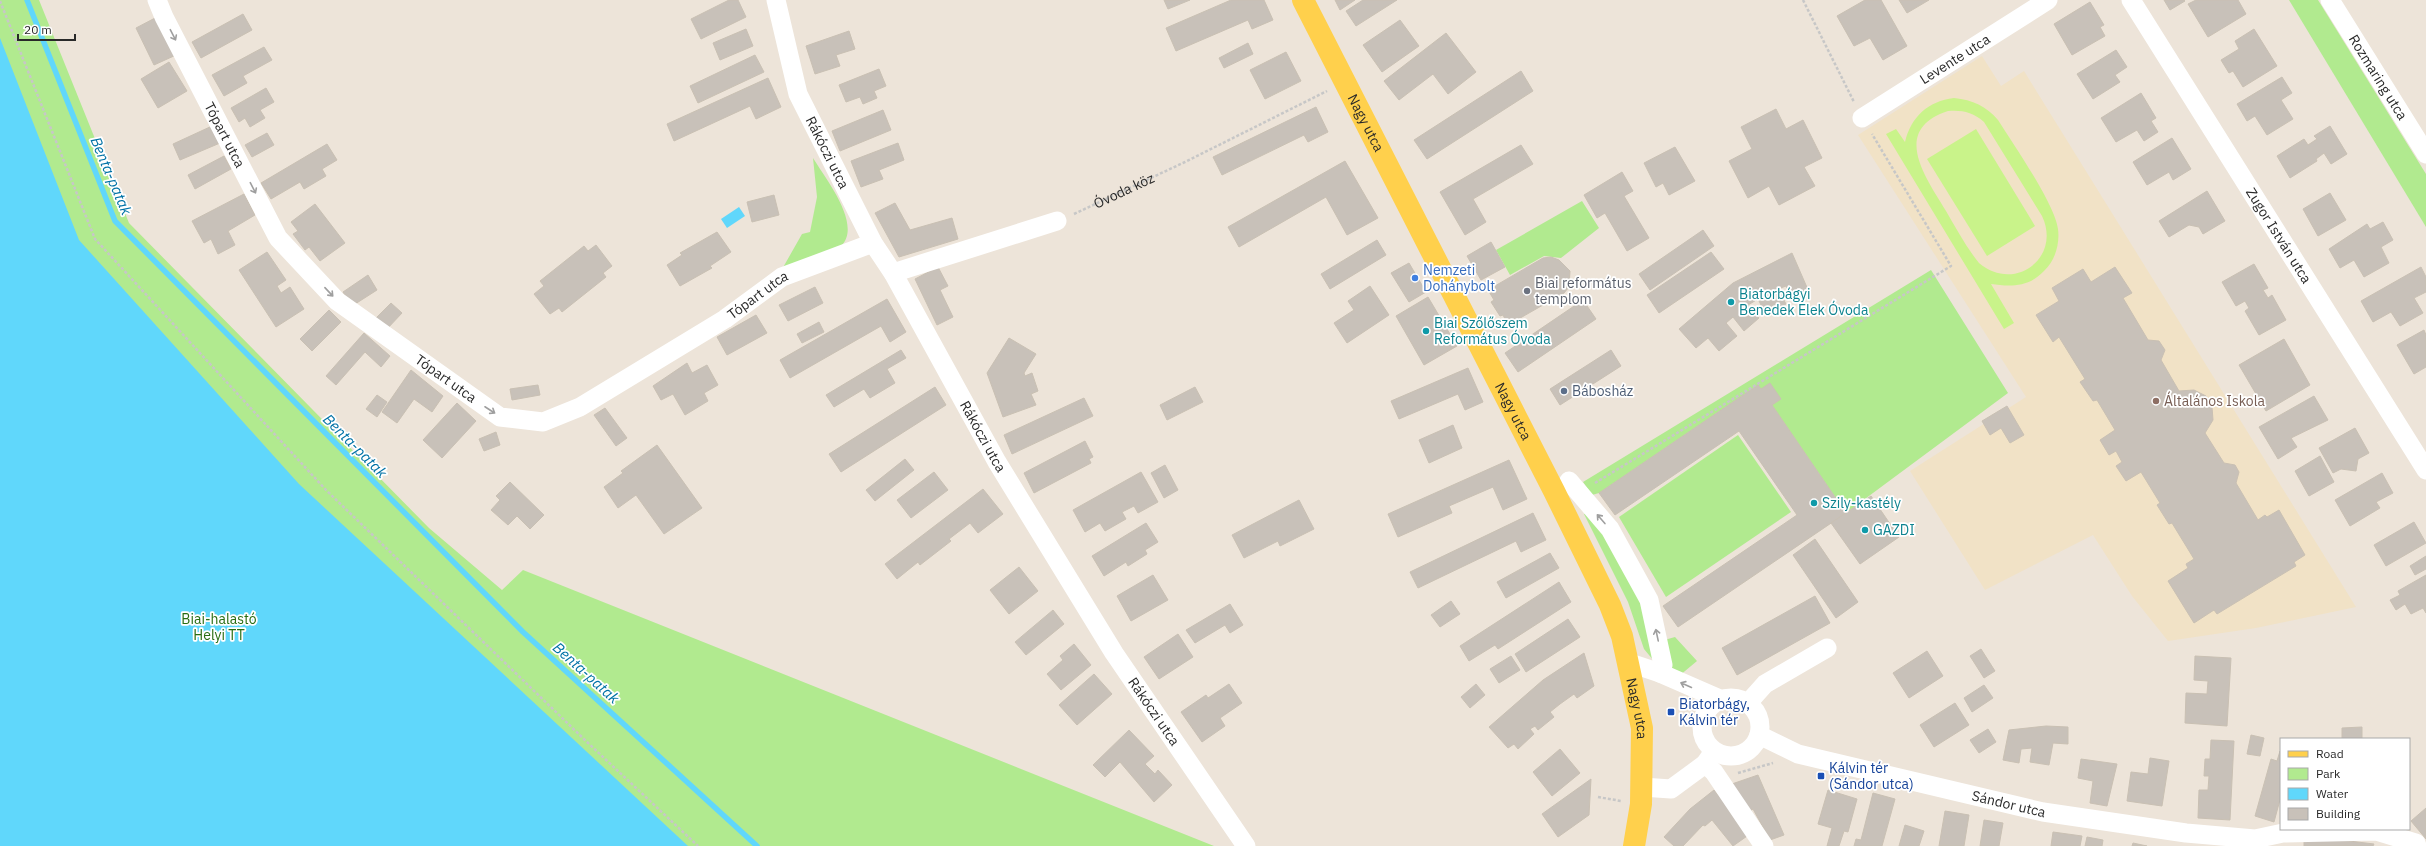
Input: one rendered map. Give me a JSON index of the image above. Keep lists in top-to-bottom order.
{
  "streets": {
    "main road": ["Nagy utca"],
    "street": [
      "Levente utca",
      "Rozmaring utca",
      "Tópart utca",
      "Rákóczi utca",
      "Zugor István utca",
      "Sándor utca"
    ],
    "path": ["Óvoda köz"]
  },
  "crossings": [
    ["Nagy utca", "Óvoda köz"],
    ["Tópart utca", "Rákóczi utca"]
  ],
  "water": ["Benta-patak"],
  "parks": ["Biai-halastó Helyi TT"],
  "places": {
    "other": [
      "Nemzeti Dohánybolt",
      "Biai református templom",
      "Biatorbágyi Benedek Elek Óvoda",
      "Biai Szőlőszem Református Óvoda",
      "Bábosház",
      "Általános Iskola",
      "Szily-kastély",
      "GAZDI"
    ],
    "transit": ["Biatorbágy, Kálvin tér", "Kálvin tér (Sándor utca)"]
  },
  "legend": [
    "Road",
    "Park",
    "Water",
    "Building"
  ],
  "scale_bar": "20 m"
}
